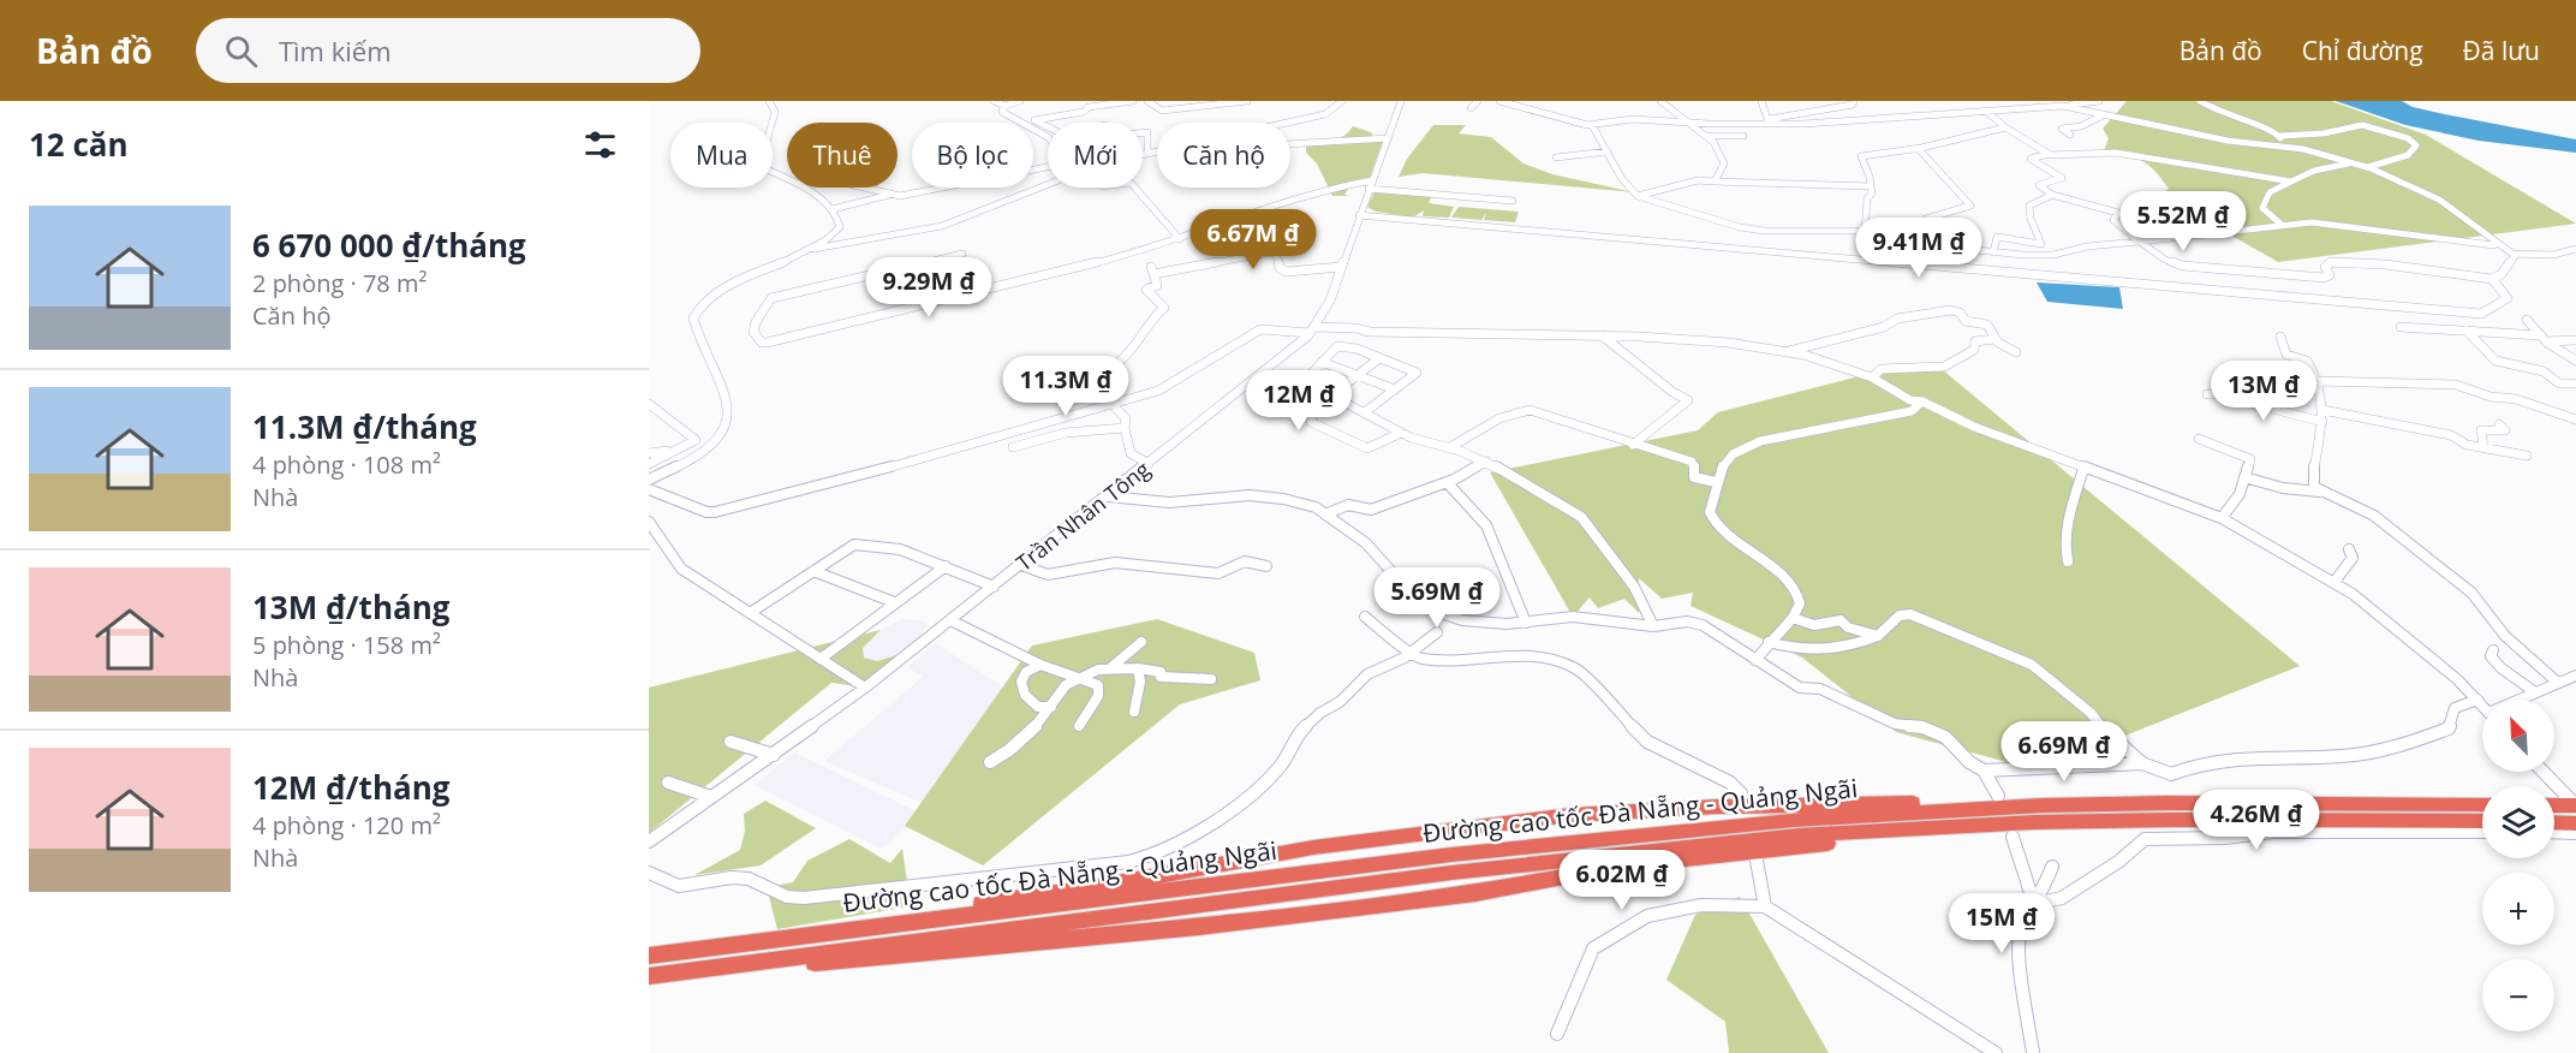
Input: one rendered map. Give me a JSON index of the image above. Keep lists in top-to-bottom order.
{
  "streets": {
    "highway": ["Đường cao tốc Đà Nẵng - Quảng Ngãi"],
    "street": ["Trần Nhân Tông"]
  },
  "north": "top left",
  "page": {
    "header": "Bản đồ",
    "search": "Tìm kiếm",
    "nav": ["Bản đồ", "Chỉ đường", "Đã lưu"],
    "heading": "12 căn",
    "chip": [
      "Mua",
      "Thuê",
      "Bộ lọc",
      "Mới",
      "Căn hộ"
    ],
    "list": [
      {
        "name": "6 670 000 ₫/tháng",
        "note": "2 phòng · 78 m² · Căn hộ"
      },
      {
        "name": "11.3M ₫/tháng",
        "note": "4 phòng · 108 m² · Nhà"
      },
      {
        "name": "13M ₫/tháng",
        "note": "5 phòng · 158 m² · Nhà"
      },
      {
        "name": "12M ₫/tháng",
        "note": "4 phòng · 120 m² · Nhà"
      }
    ],
    "price": [
      "5.52M ₫",
      "6.67M ₫",
      "9.41M ₫",
      "9.29M ₫",
      "11.3M ₫",
      "13M ₫",
      "12M ₫",
      "5.69M ₫",
      "6.69M ₫",
      "4.26M ₫",
      "6.02M ₫",
      "15M ₫"
    ],
    "map_buttons": ["+", "−"]
  }
}
